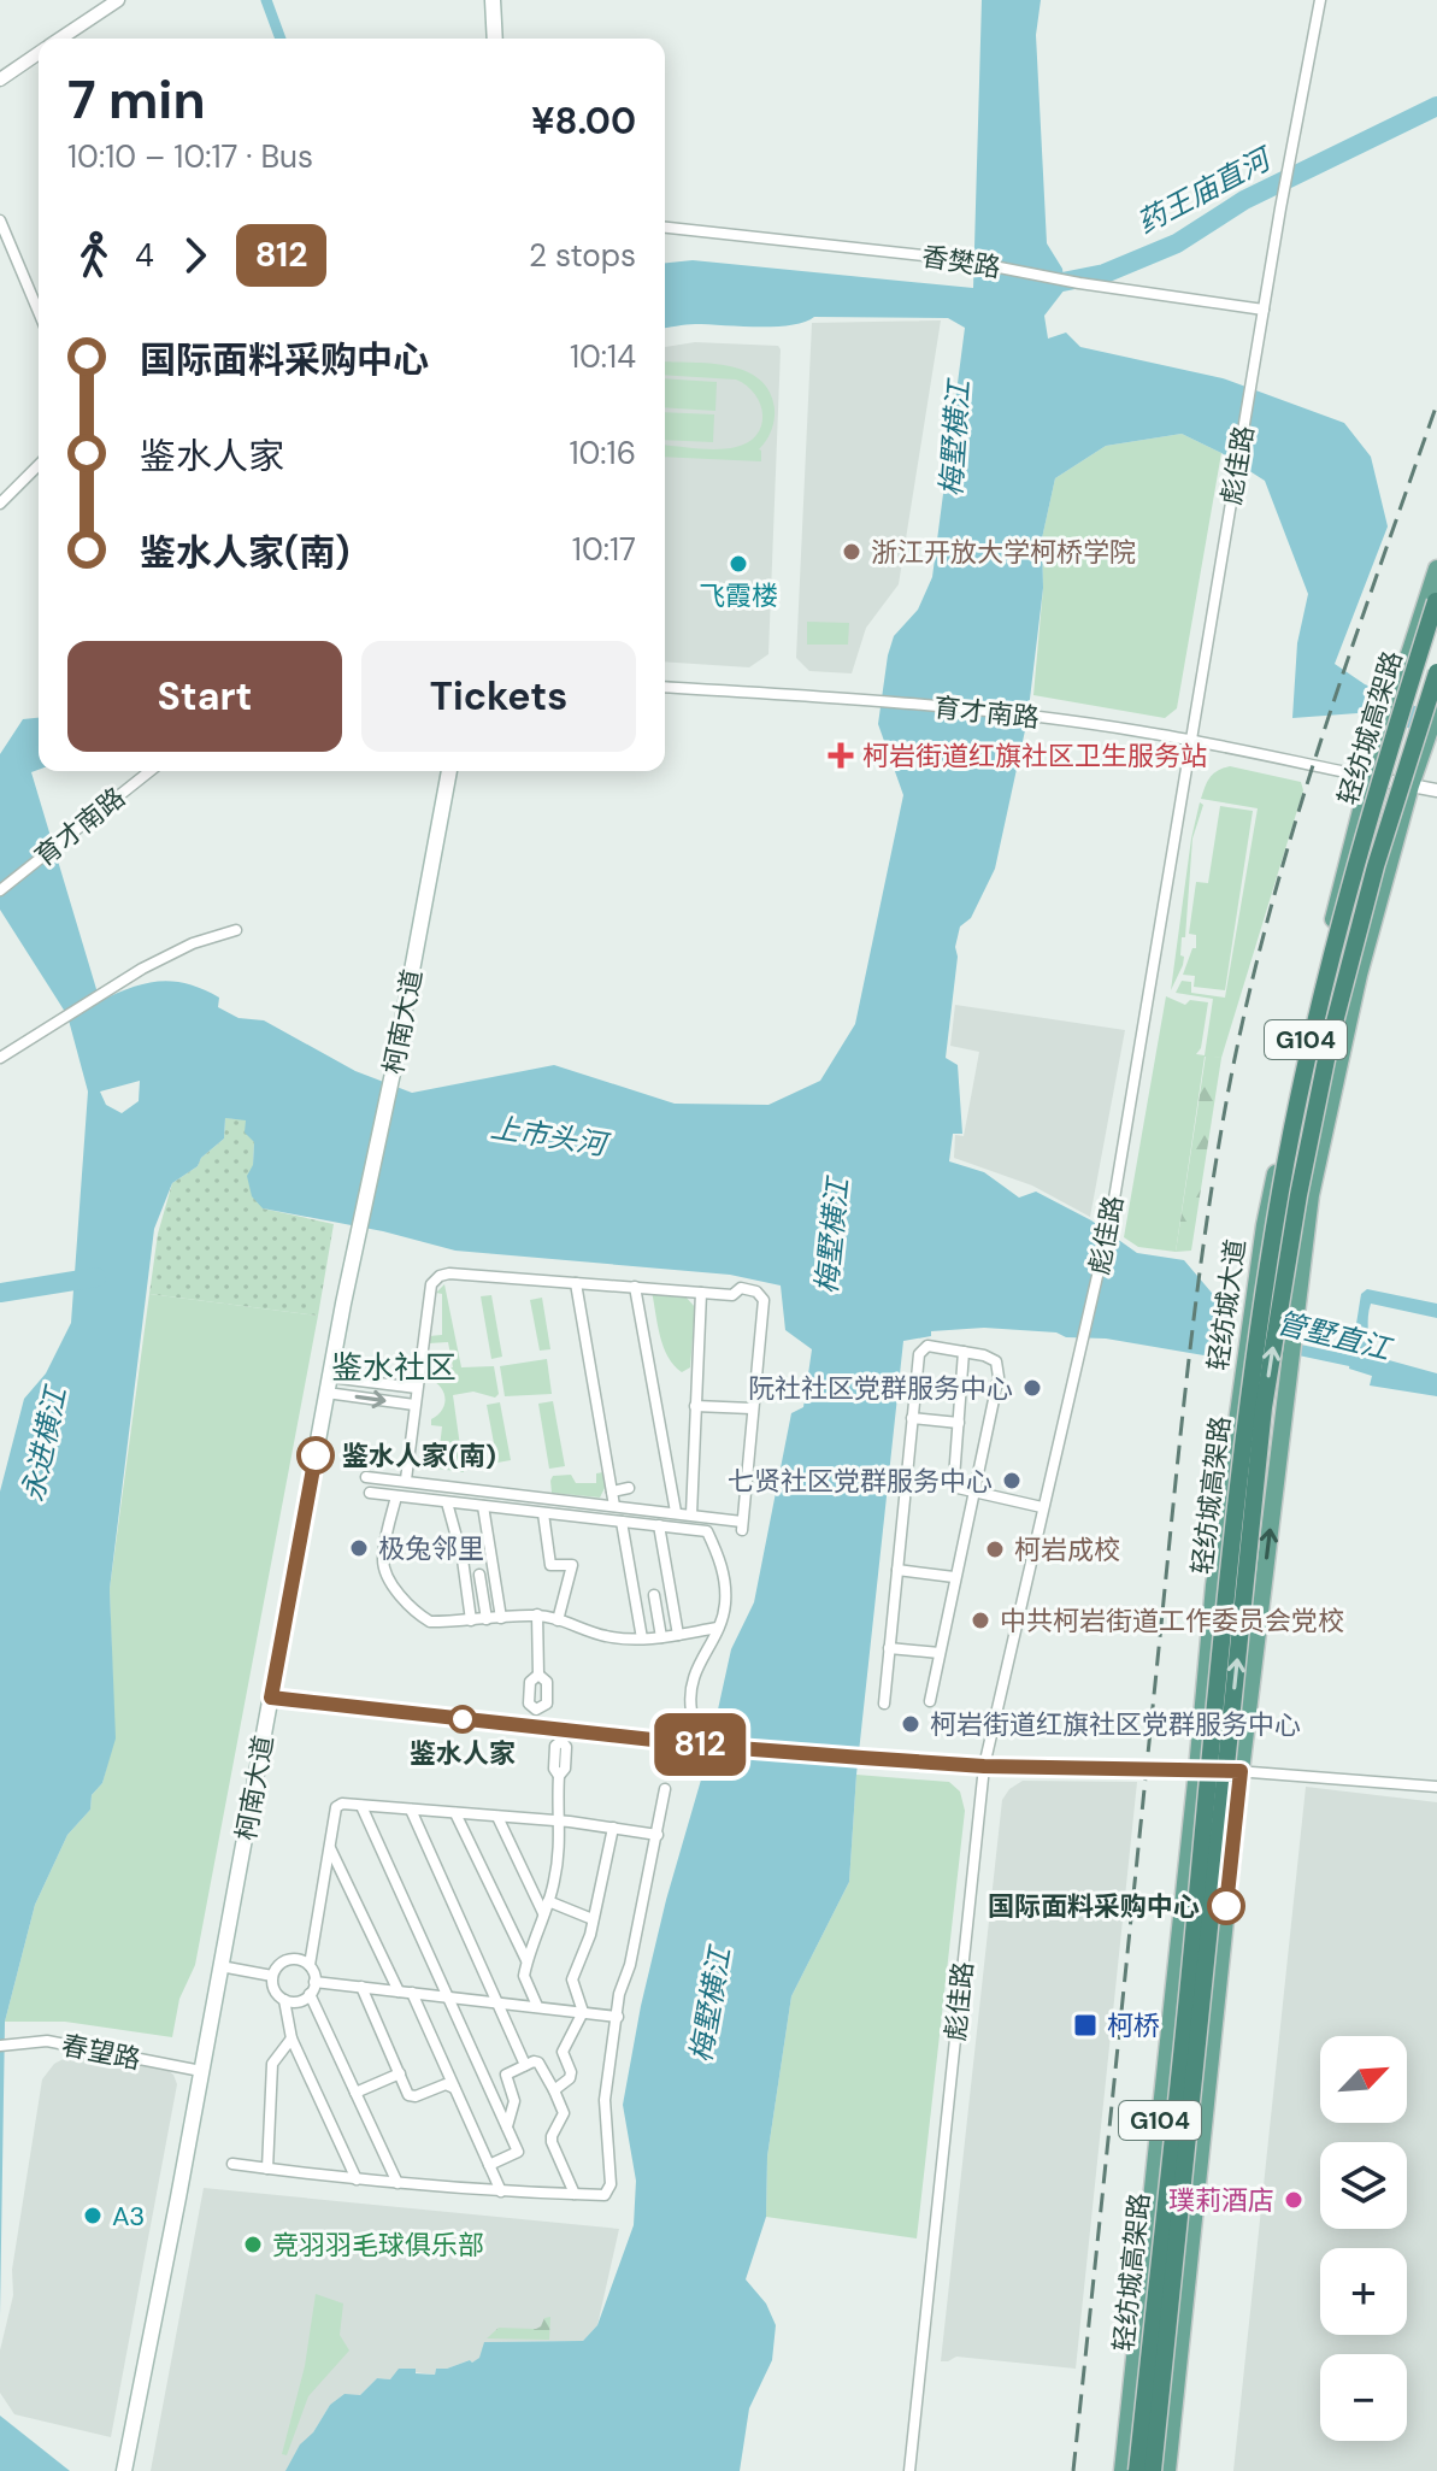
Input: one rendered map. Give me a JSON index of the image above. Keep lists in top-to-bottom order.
{
  "streets": {
    "highway": ["轻纺城高架路"],
    "main road": ["柯南大道", "G104", "轻纺城大道"],
    "street": [
      "香樊路",
      "彪佳路",
      "育才南路",
      "春望路"
    ]
  },
  "crossings": [
    ["香樊路", "彪佳路"],
    ["彪佳路", "育才南路"],
    ["育才南路", "轻纺城大道"],
    ["柯南大道", "春望路"]
  ],
  "districts": ["鉴水社区"],
  "water": [
    "药王庙直河",
    "梅墅横江",
    "上市头河",
    "管墅直江",
    "永进横江"
  ],
  "places": {
    "other": [
      "浙江开放大学柯桥学院",
      "飞霞楼",
      "阮社社区党群服务中心",
      "鉴水人家(南)",
      "七贤社区党群服务中心",
      "极兔邻里",
      "柯岩成校",
      "中共柯岩街道工作委员会党校",
      "鉴水人家",
      "柯岩街道红旗社区党群服务中心",
      "国际面料采购中心",
      "璞莉酒店",
      "A3",
      "竞羽羽毛球俱乐部"
    ],
    "health": ["柯岩街道红旗社区卫生服务站"],
    "transit": ["柯桥"]
  },
  "lines": ["bus line 812"],
  "north": "top right",
  "page": {
    "on_map": "812",
    "heading": ["7 min", "10:10 – 10:17 · Bus", "¥8.00"],
    "legs": ["4", "812", "2 stops"],
    "list": [
      {
        "name": "国际面料采购中心",
        "value": "10:14"
      },
      {
        "name": "鉴水人家",
        "value": "10:16"
      },
      {
        "name": "鉴水人家(南)",
        "value": "10:17"
      }
    ],
    "buttons": ["Start", "Tickets"],
    "map_buttons": ["+", "−"]
  }
}
